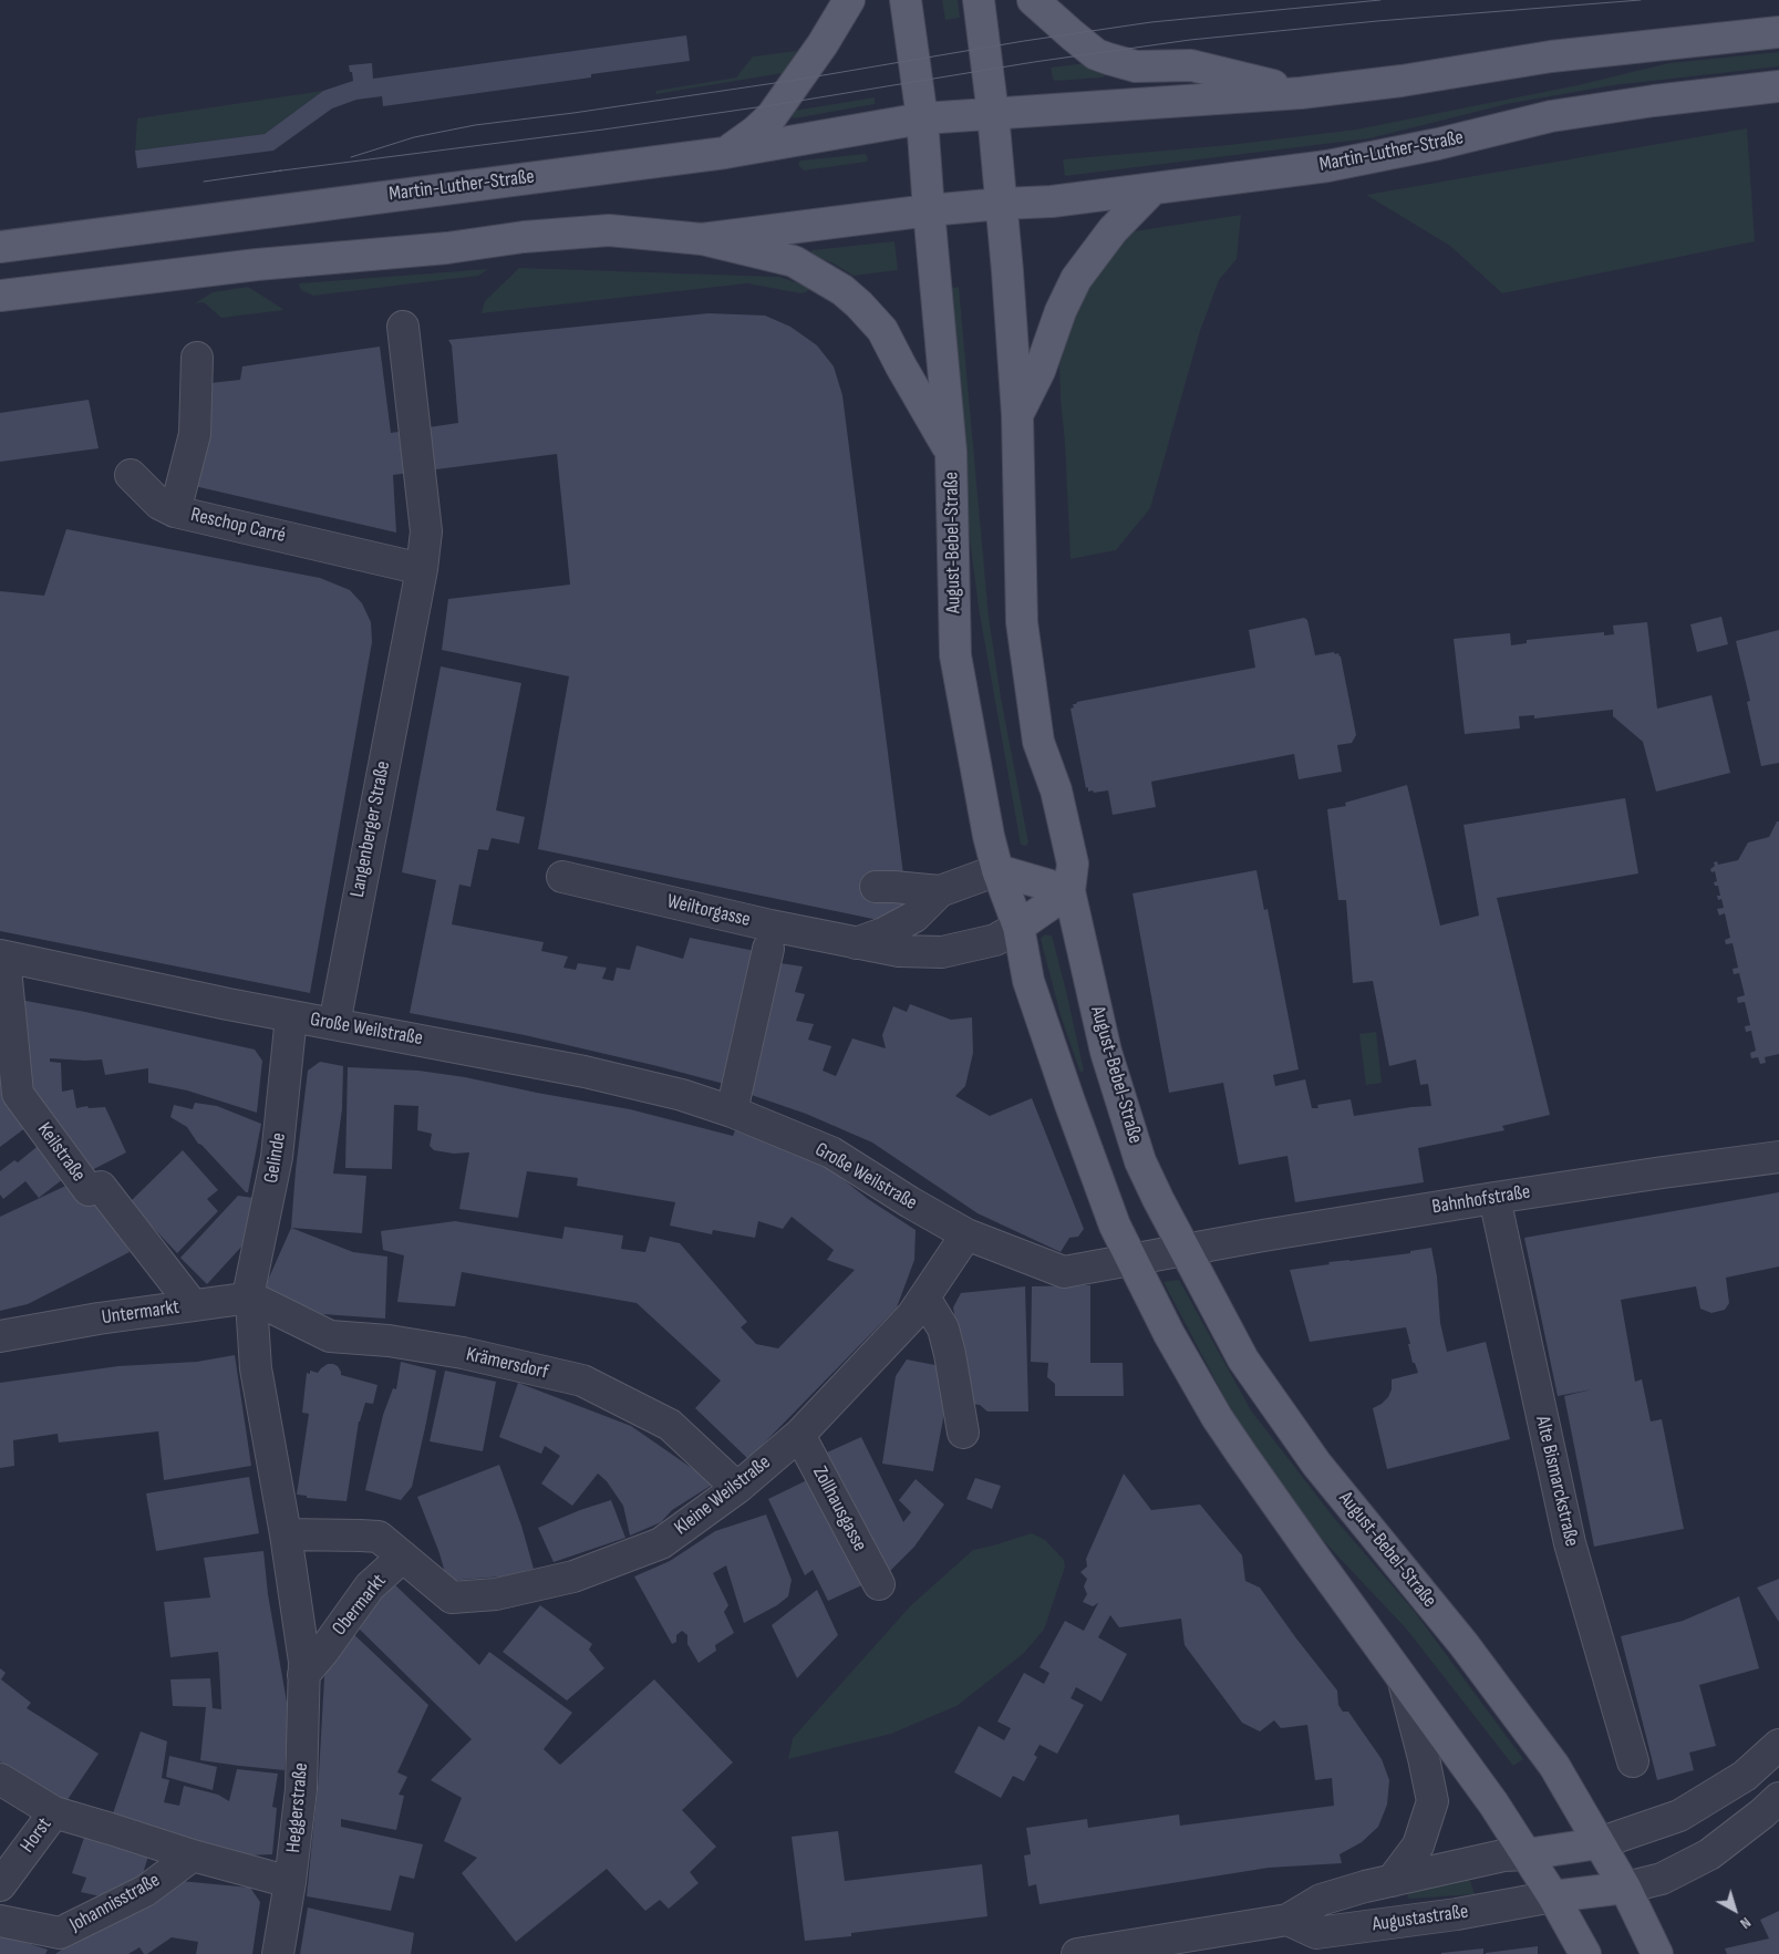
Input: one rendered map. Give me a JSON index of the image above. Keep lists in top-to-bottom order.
{
  "streets": {
    "main road": ["Martin-Luther-Straße", "August-Bebel-Straße"],
    "street": [
      "Reschop Carré",
      "Langenberger Straße",
      "Weiltorgasse",
      "Große Weilstraße",
      "Keilstraße",
      "Gelinde",
      "Bahnhofstraße",
      "Untermarkt",
      "Krämersdorf",
      "Alte Bismarckstraße",
      "Kleine Weilstraße",
      "Zollhausgasse",
      "Obermarkt",
      "Heggerstraße",
      "Horst",
      "Johannisstraße",
      "Augustastraße"
    ]
  },
  "crossings": [
    ["Martin-Luther-Straße", "August-Bebel-Straße"],
    ["Reschop Carré", "Langenberger Straße"],
    ["August-Bebel-Straße", "Weiltorgasse"],
    ["August-Bebel-Straße", "Bahnhofstraße"],
    ["August-Bebel-Straße", "Augustastraße"],
    ["Langenberger Straße", "Große Weilstraße"],
    ["Große Weilstraße", "Keilstraße"],
    ["Große Weilstraße", "Gelinde"],
    ["Große Weilstraße", "Kleine Weilstraße"],
    ["Keilstraße", "Untermarkt"],
    ["Gelinde", "Untermarkt"],
    ["Gelinde", "Krämersdorf"],
    ["Gelinde", "Obermarkt"],
    ["Bahnhofstraße", "Alte Bismarckstraße"],
    ["Untermarkt", "Krämersdorf"],
    ["Untermarkt", "Obermarkt"],
    ["Krämersdorf", "Kleine Weilstraße"],
    ["Krämersdorf", "Obermarkt"],
    ["Kleine Weilstraße", "Zollhausgasse"],
    ["Kleine Weilstraße", "Obermarkt"],
    ["Obermarkt", "Heggerstraße"],
    ["Heggerstraße", "Johannisstraße"],
    ["Horst", "Johannisstraße"]
  ],
  "north": "bottom right"
}
